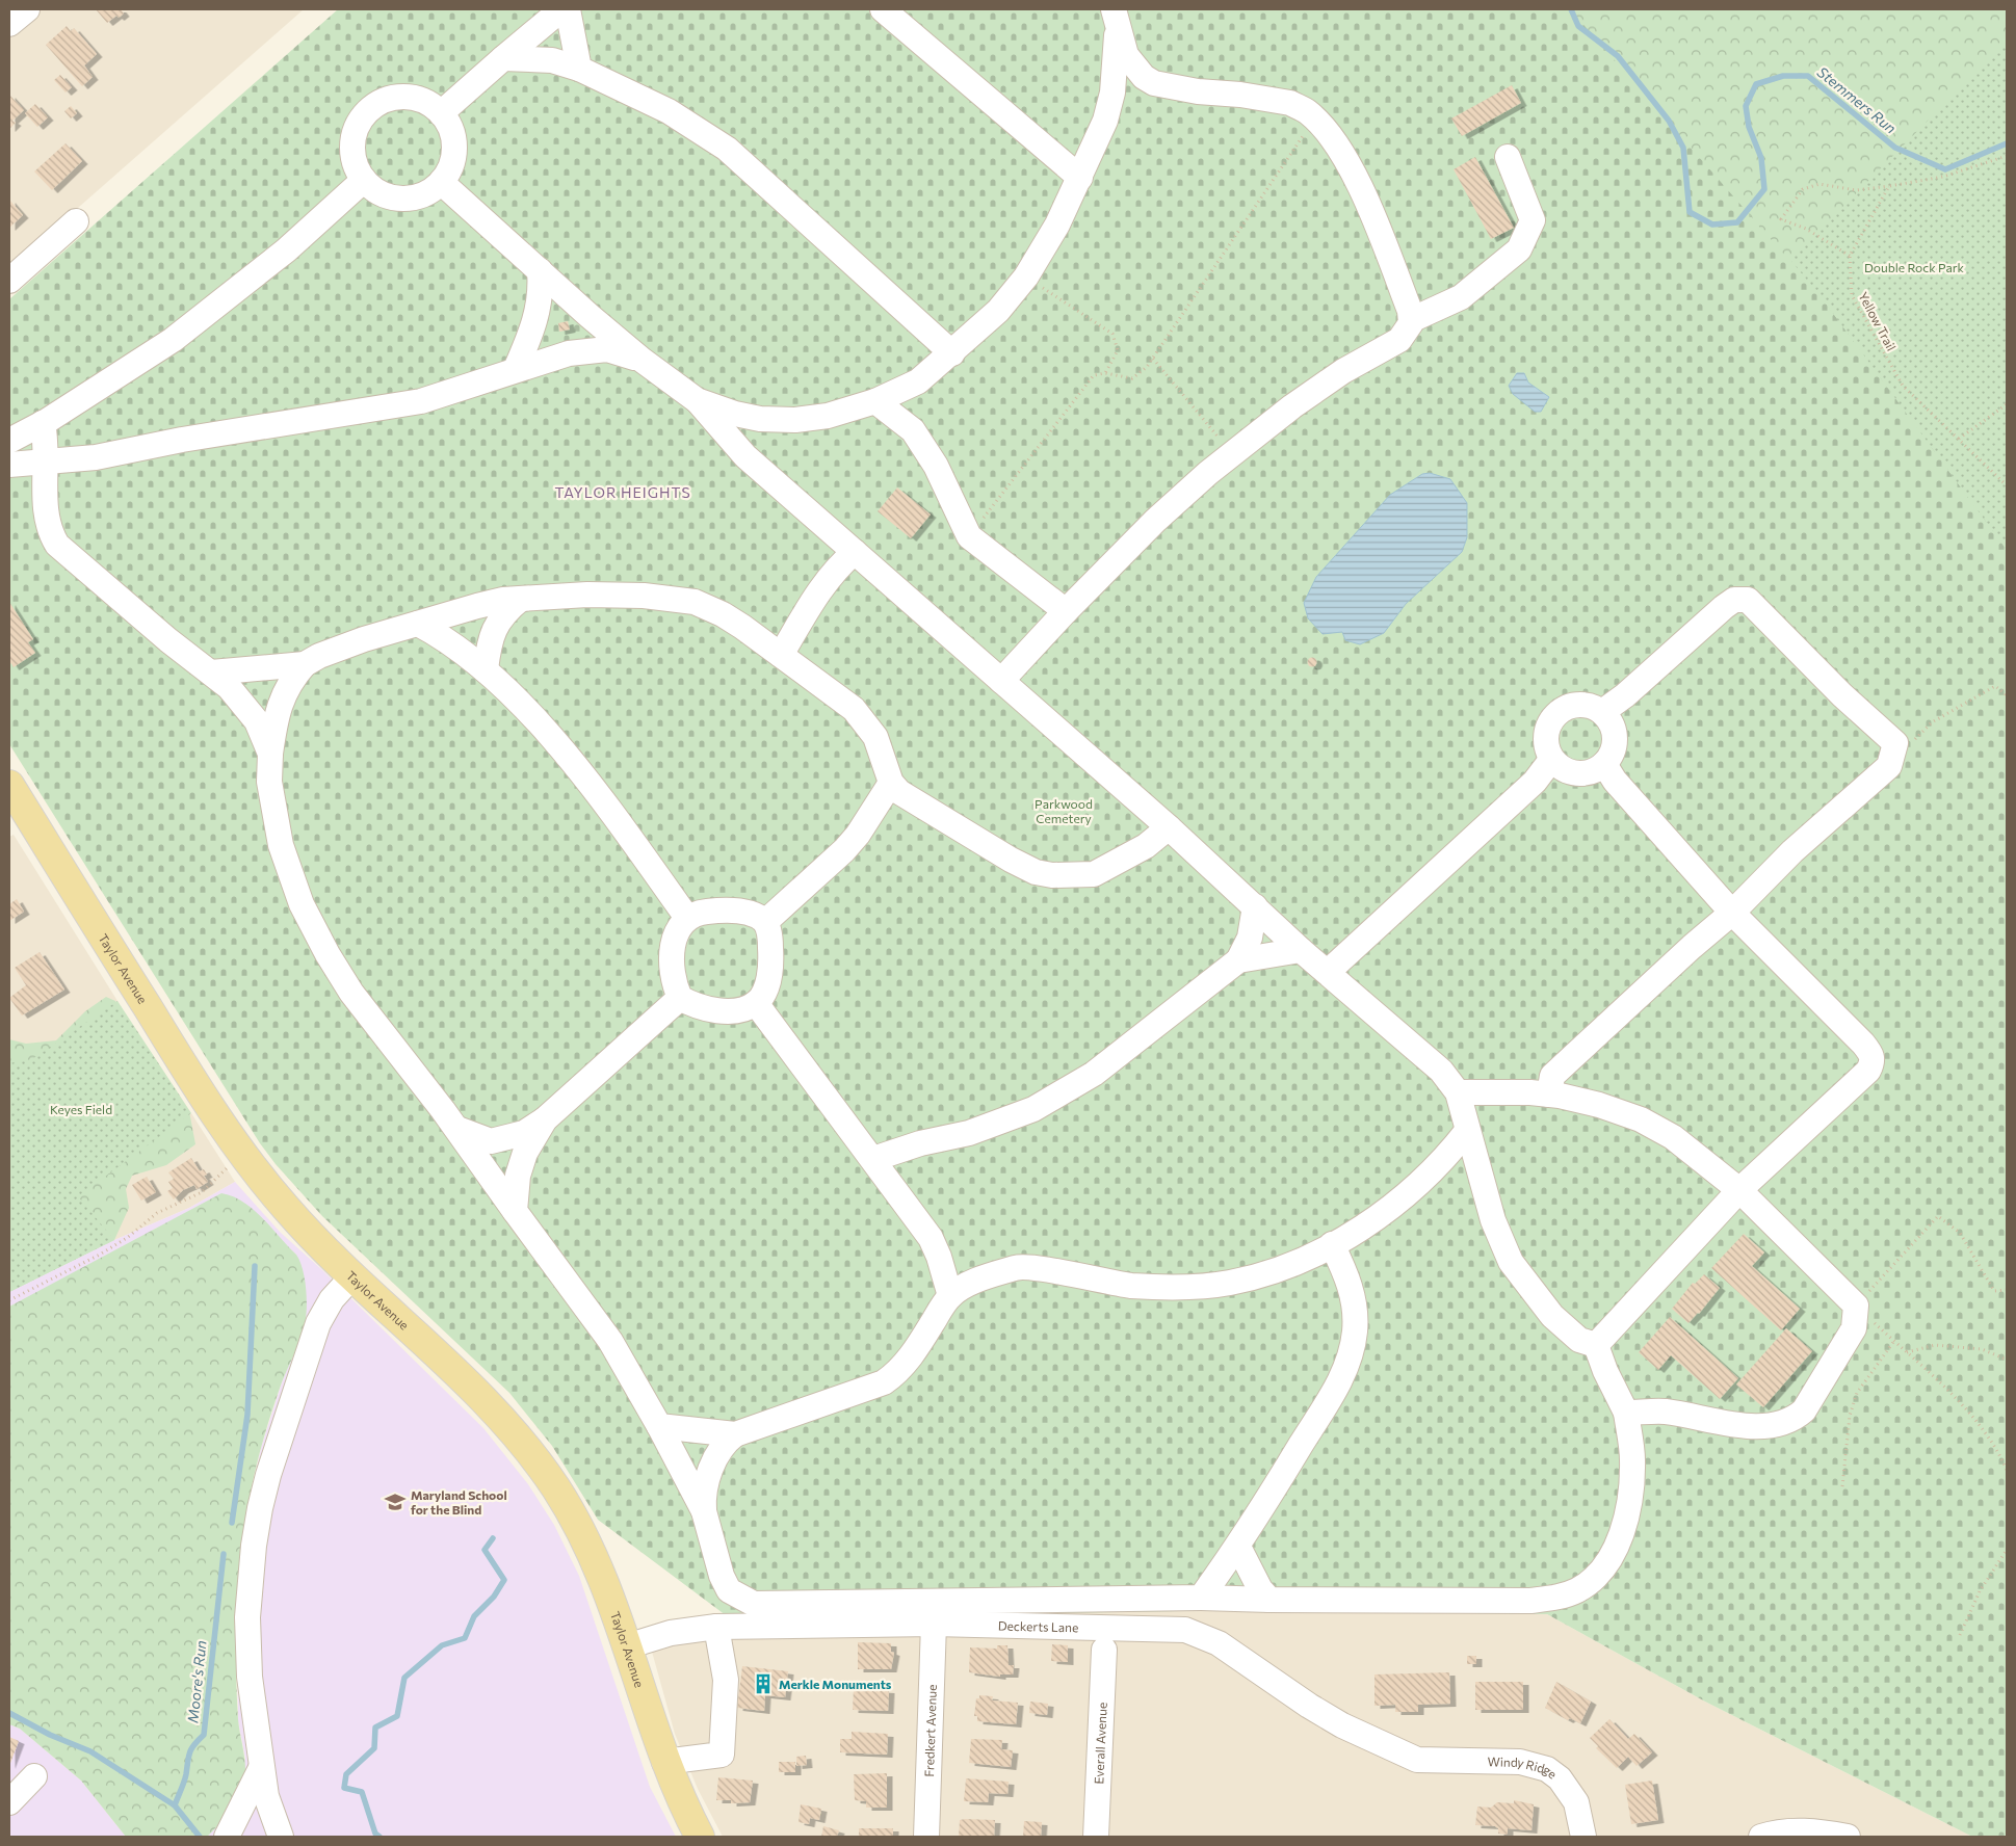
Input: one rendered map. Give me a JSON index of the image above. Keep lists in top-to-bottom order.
{
  "streets": {
    "main road": ["Taylor Avenue"],
    "street": [
      "Deckerts Lane",
      "Fredkert Avenue",
      "Everall Avenue",
      "Windy Ridge"
    ],
    "path": ["Yellow Trail"]
  },
  "crossings": [
    ["Taylor Avenue", "Deckerts Lane"],
    ["Deckerts Lane", "Fredkert Avenue"],
    ["Deckerts Lane", "Windy Ridge"]
  ],
  "districts": ["TAYLOR HEIGHTS"],
  "water": ["Stemmers Run", "Moore's Run"],
  "parks": ["Double Rock Park", "Parkwood Cemetery", "Keyes Field"],
  "places": {
    "school or university": ["Maryland School for the Blind"],
    "building": ["Merkle Monuments"]
  }
}
